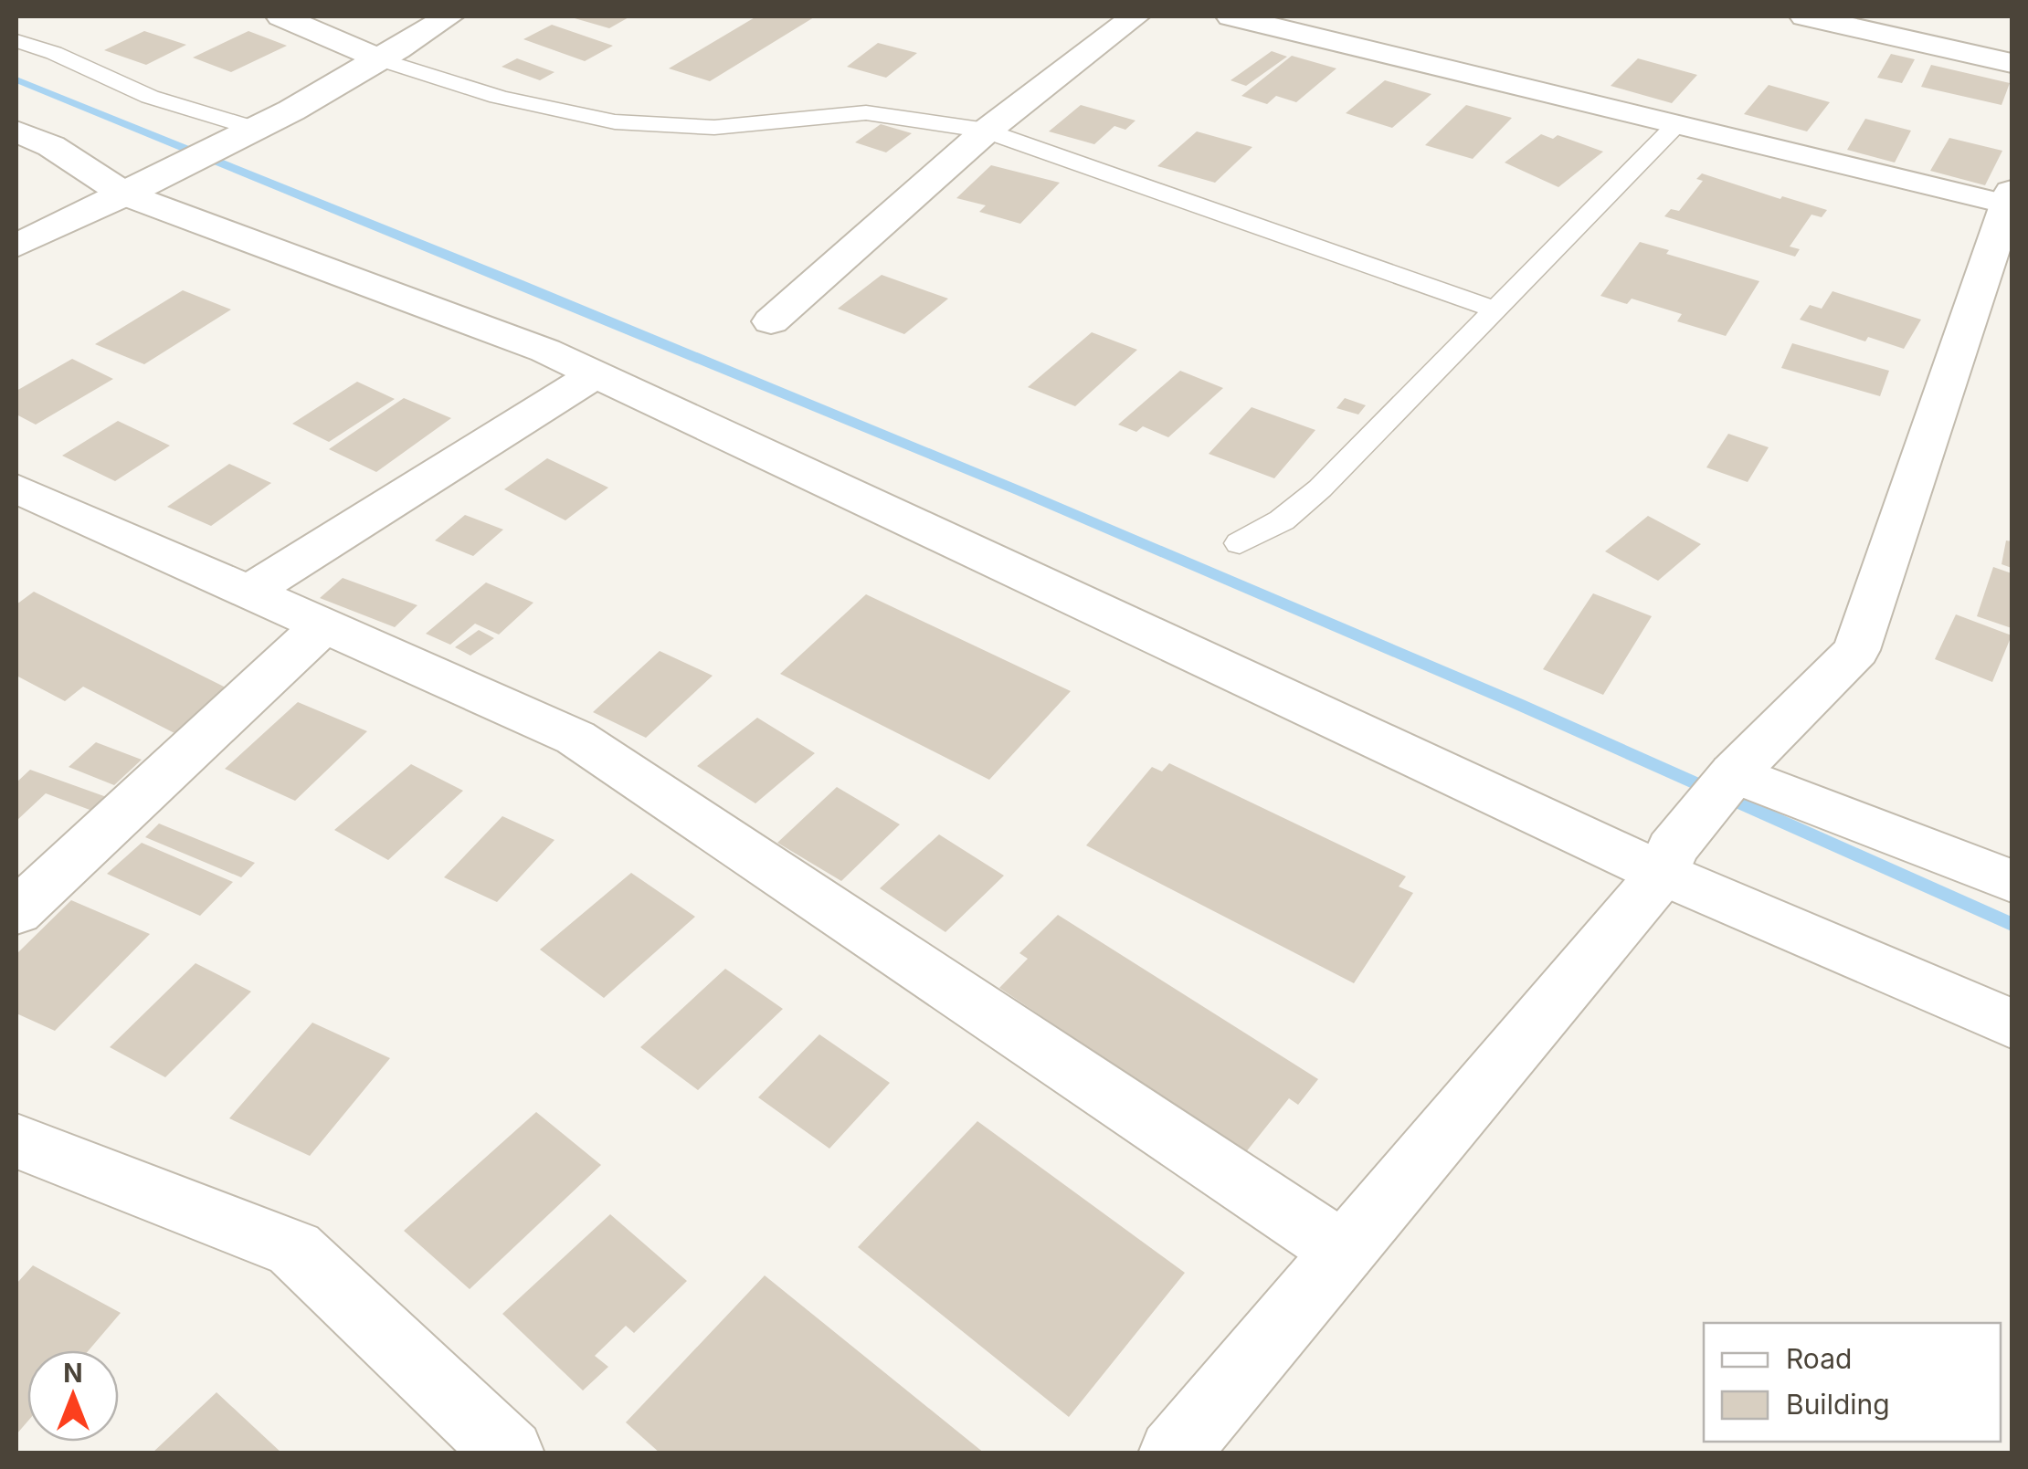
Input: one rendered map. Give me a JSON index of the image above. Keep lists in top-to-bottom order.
{
  "legend": ["Road", "Building"],
  "north": "top"
}
